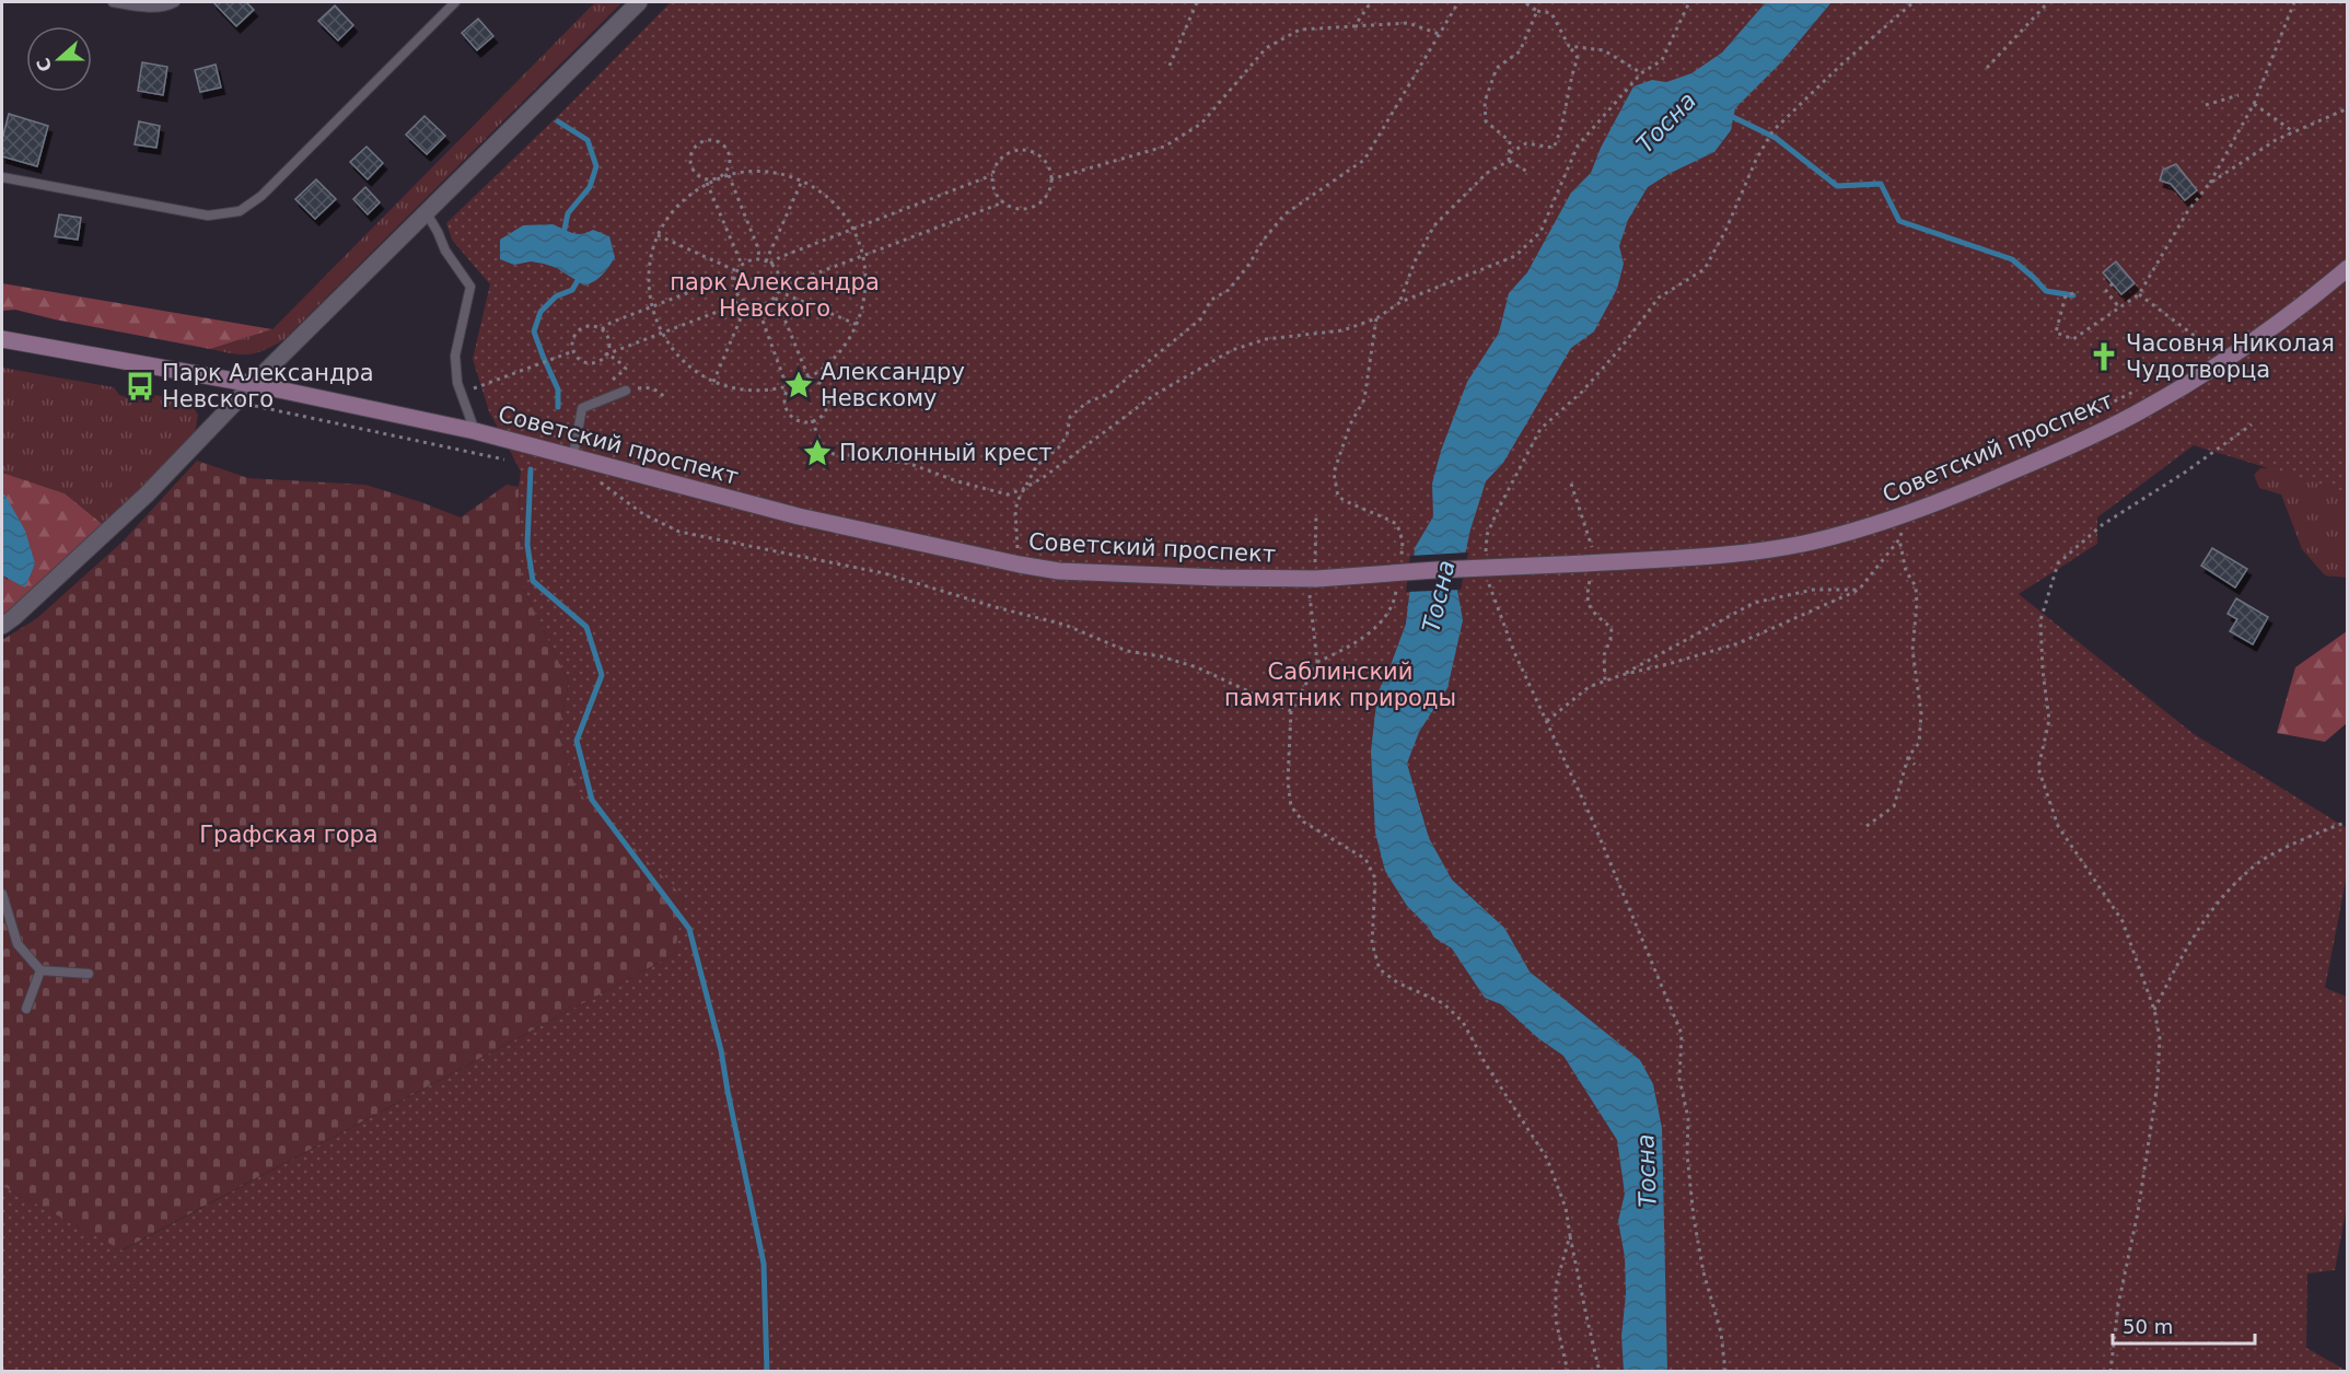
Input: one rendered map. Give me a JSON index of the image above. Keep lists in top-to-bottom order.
{
  "streets": {
    "main road": ["Советский проспект"]
  },
  "water": ["Тосна"],
  "parks": ["парк Александра Невского", "Саблинский памятник природы", "Графская гора"],
  "places": {
    "church": ["Часовня Николая Чудотворца"],
    "place": ["Александру Невскому", "Поклонный крест"],
    "bus stop": ["Парк Александра Невского"]
  },
  "scale_bar": "50 m",
  "north": "left"
}
